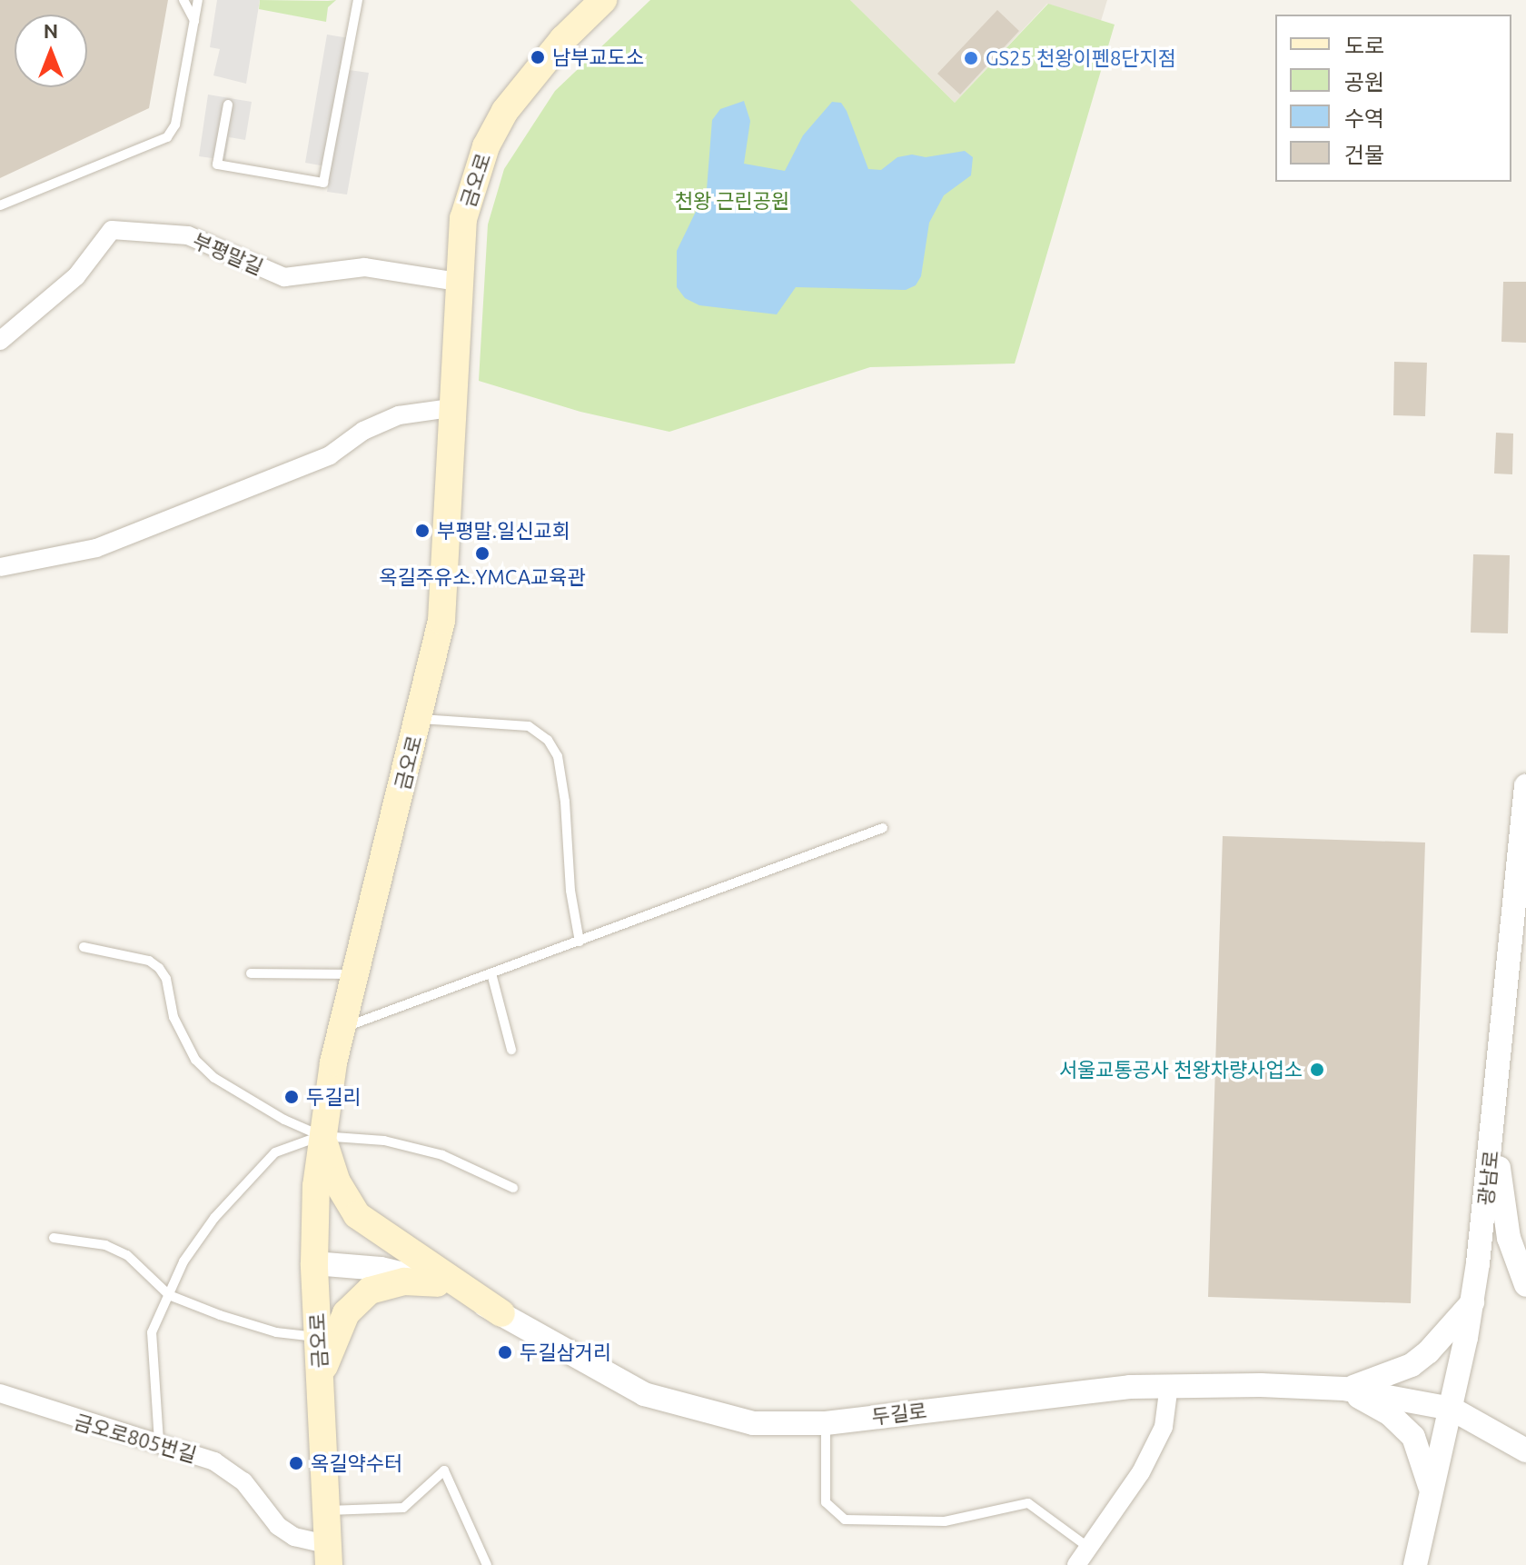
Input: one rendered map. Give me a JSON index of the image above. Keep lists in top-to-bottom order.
{
  "streets": {
    "main road": ["금오로"],
    "street": [
      "부평말길",
      "광남로",
      "두길로",
      "금오로805번길"
    ]
  },
  "crossings": [
    ["금오로", "부평말길"],
    ["금오로", "두길로"],
    ["금오로", "금오로805번길"],
    ["광남로", "두길로"]
  ],
  "parks": ["천왕 근린공원"],
  "places": [
    "남부교도소",
    "GS25 천왕이펜8단지점",
    "부평말.일신교회",
    "옥길주유소.YMCA교육관",
    "서울교통공사 천왕차량사업소",
    "두길리",
    "두길삼거리",
    "옥길약수터"
  ],
  "legend": [
    "도로",
    "공원",
    "수역",
    "건물"
  ],
  "north": "top"
}
